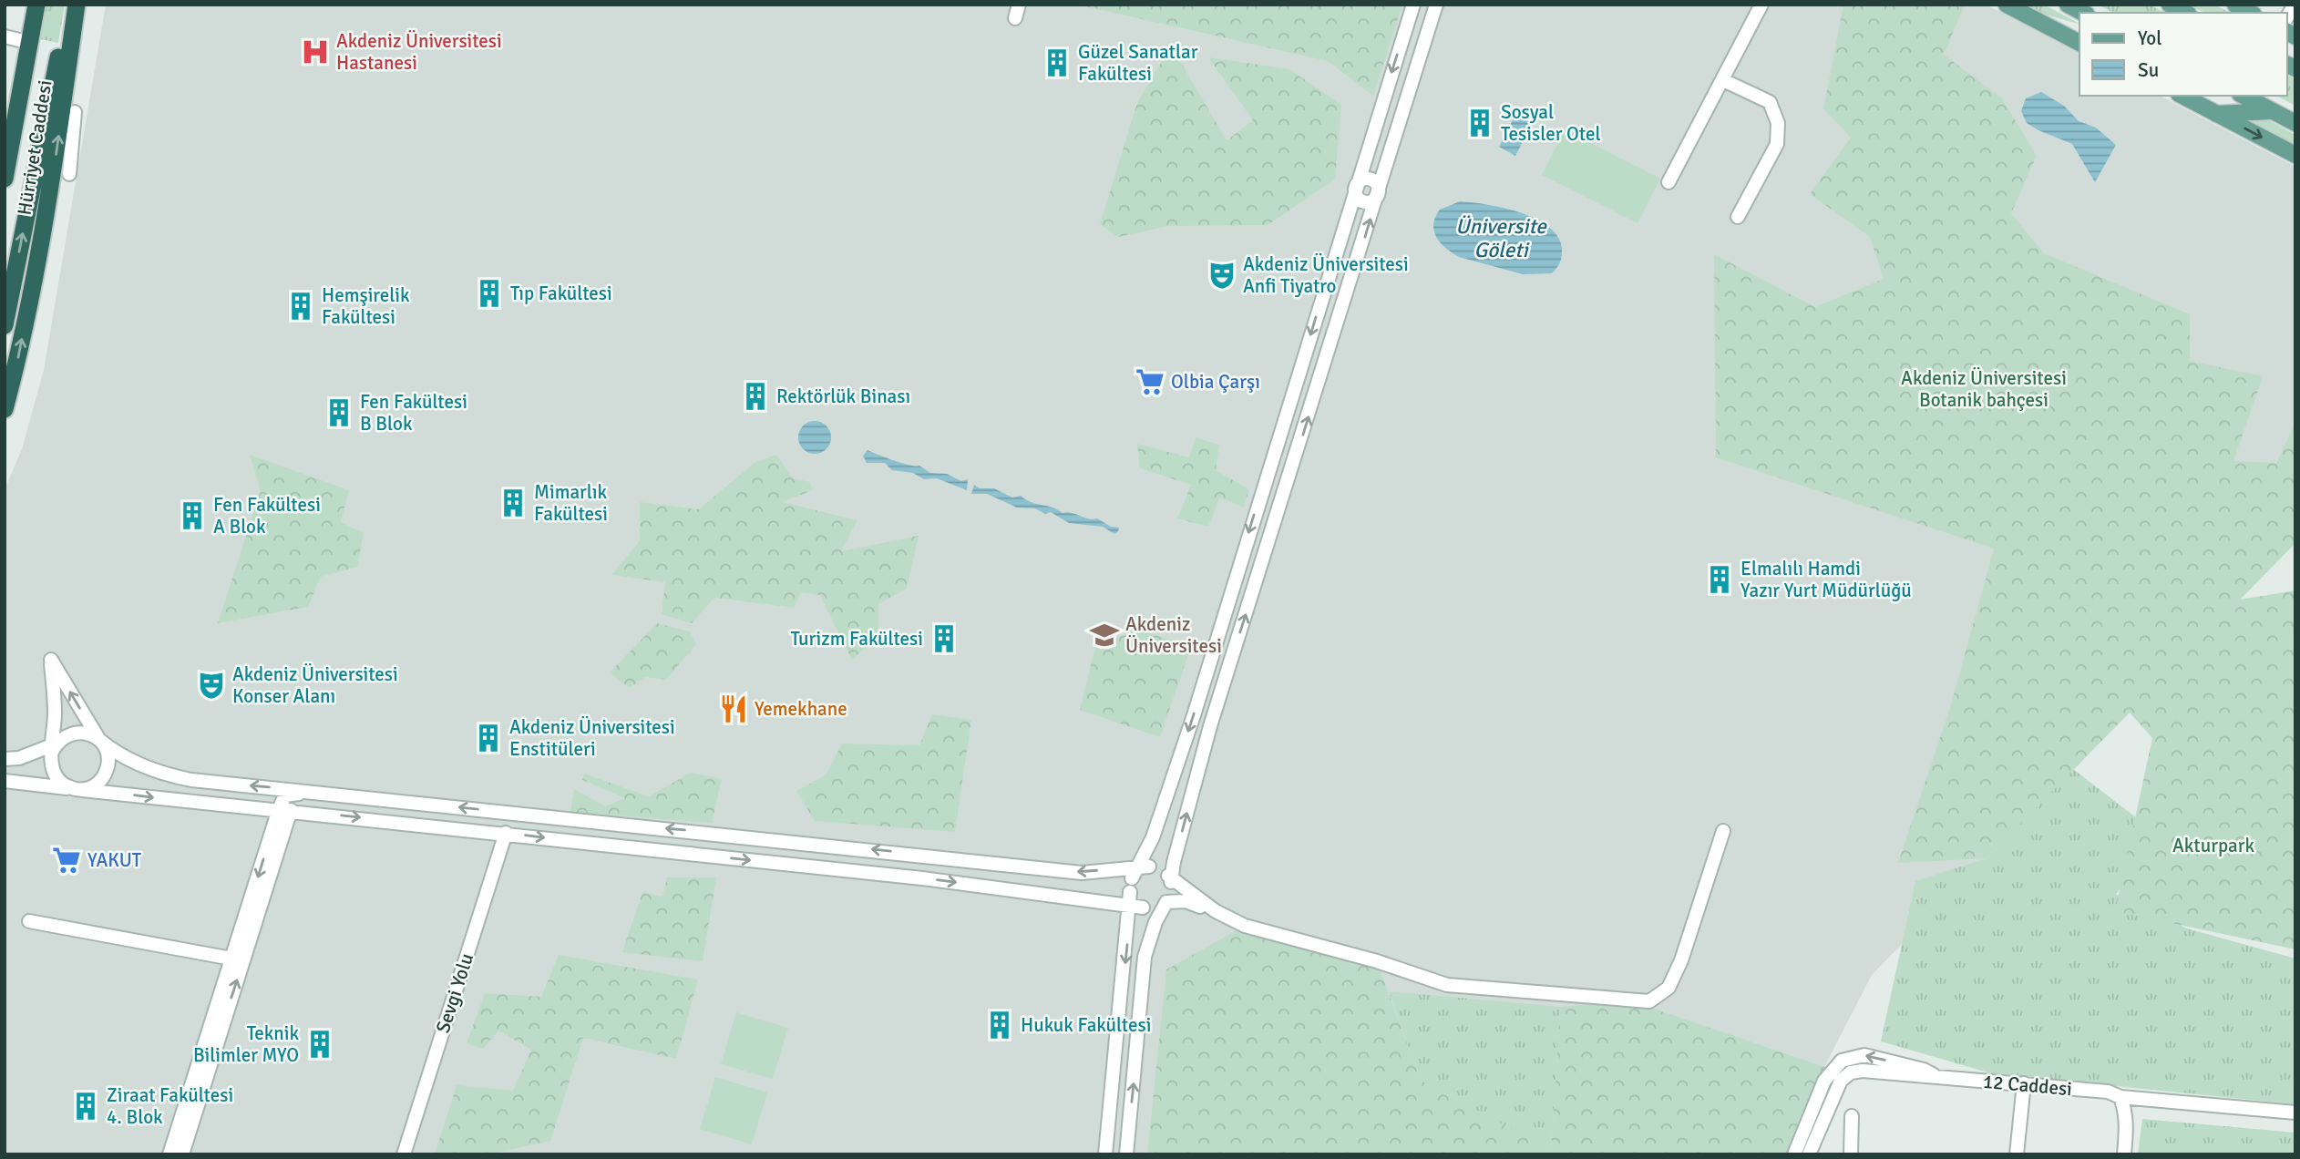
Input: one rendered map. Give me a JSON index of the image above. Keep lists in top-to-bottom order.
{
  "streets": {
    "highway": ["Hürriyet Caddesi"],
    "street": ["Sevgi Yolu", "12 Caddesi"]
  },
  "water": ["Üniversite Göleti"],
  "parks": ["Akdeniz Üniversitesi Botanik bahçesi", "Akturpark"],
  "places": {
    "hospital": ["Akdeniz Üniversitesi Hastanesi"],
    "building": [
      "Güzel Sanatlar Fakültesi",
      "Sosyal Tesisler Otel",
      "Tıp Fakültesi",
      "Hemşirelik Fakültesi",
      "Rektörlük Binası",
      "Fen Fakültesi B Blok",
      "Mimarlık Fakültesi",
      "Fen Fakültesi A Blok",
      "Elmalılı Hamdi Yazır Yurt Müdürlüğü",
      "Turizm Fakültesi",
      "Akdeniz Üniversitesi Enstitüleri",
      "Hukuk Fakültesi",
      "Teknik Bilimler MYO",
      "Ziraat Fakültesi 4. Blok"
    ],
    "theatre": ["Akdeniz Üniversitesi Anfi Tiyatro", "Akdeniz Üniversitesi Konser Alanı"],
    "supermarket": ["Olbia Çarşı", "YAKUT"],
    "school or university": ["Akdeniz Üniversitesi"],
    "restaurant": ["Yemekhane"]
  },
  "legend": ["Yol", "Su"]
}
